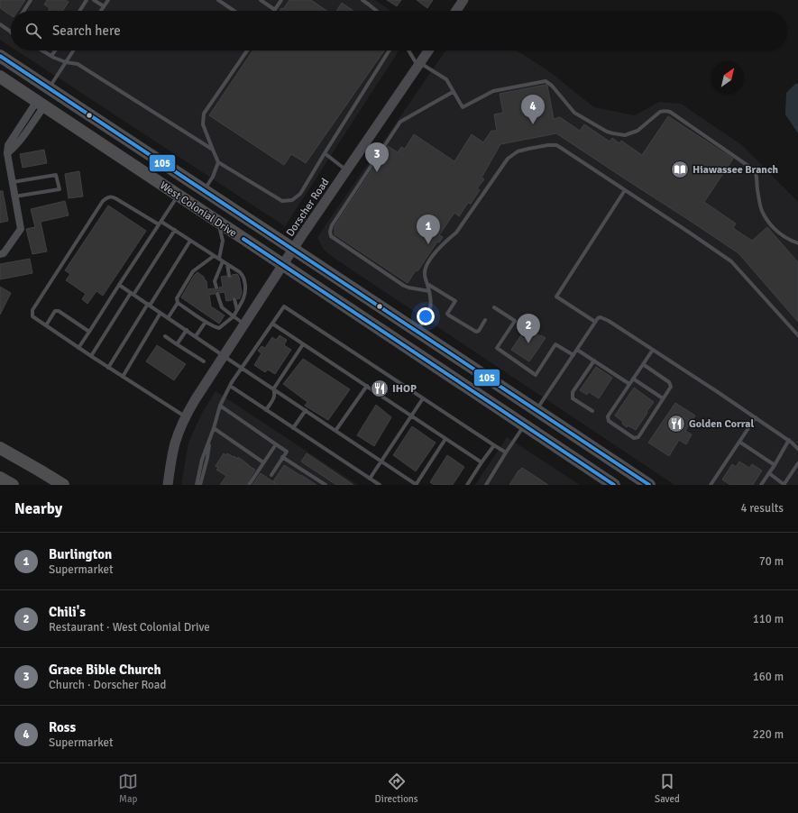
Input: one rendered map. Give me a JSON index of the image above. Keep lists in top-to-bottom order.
{
  "streets": {
    "highway": ["West Colonial Drive"],
    "street": ["Dorscher Road"]
  },
  "crossings": [
    ["Dorscher Road", "West Colonial Drive"]
  ],
  "places": {
    "library": ["Hiawassee Branch"],
    "restaurant": ["IHOP", "Golden Corral"]
  },
  "lines": ["transit line 105"],
  "north": "top right",
  "page": {
    "search": "Search here",
    "pins": [
      "4",
      "3",
      "1",
      "2"
    ],
    "heading": ["Nearby", "4 results"],
    "list": [
      {
        "mark": "1",
        "name": "Burlington",
        "note": "Supermarket",
        "value": "70 m"
      },
      {
        "mark": "2",
        "name": "Chili's",
        "note": "Restaurant · West Colonial Drive",
        "value": "110 m"
      },
      {
        "mark": "3",
        "name": "Grace Bible Church",
        "note": "Church · Dorscher Road",
        "value": "160 m"
      },
      {
        "mark": "4",
        "name": "Ross",
        "note": "Supermarket",
        "value": "220 m"
      }
    ],
    "nav": ["Map", "Directions", "Saved"]
  }
}
